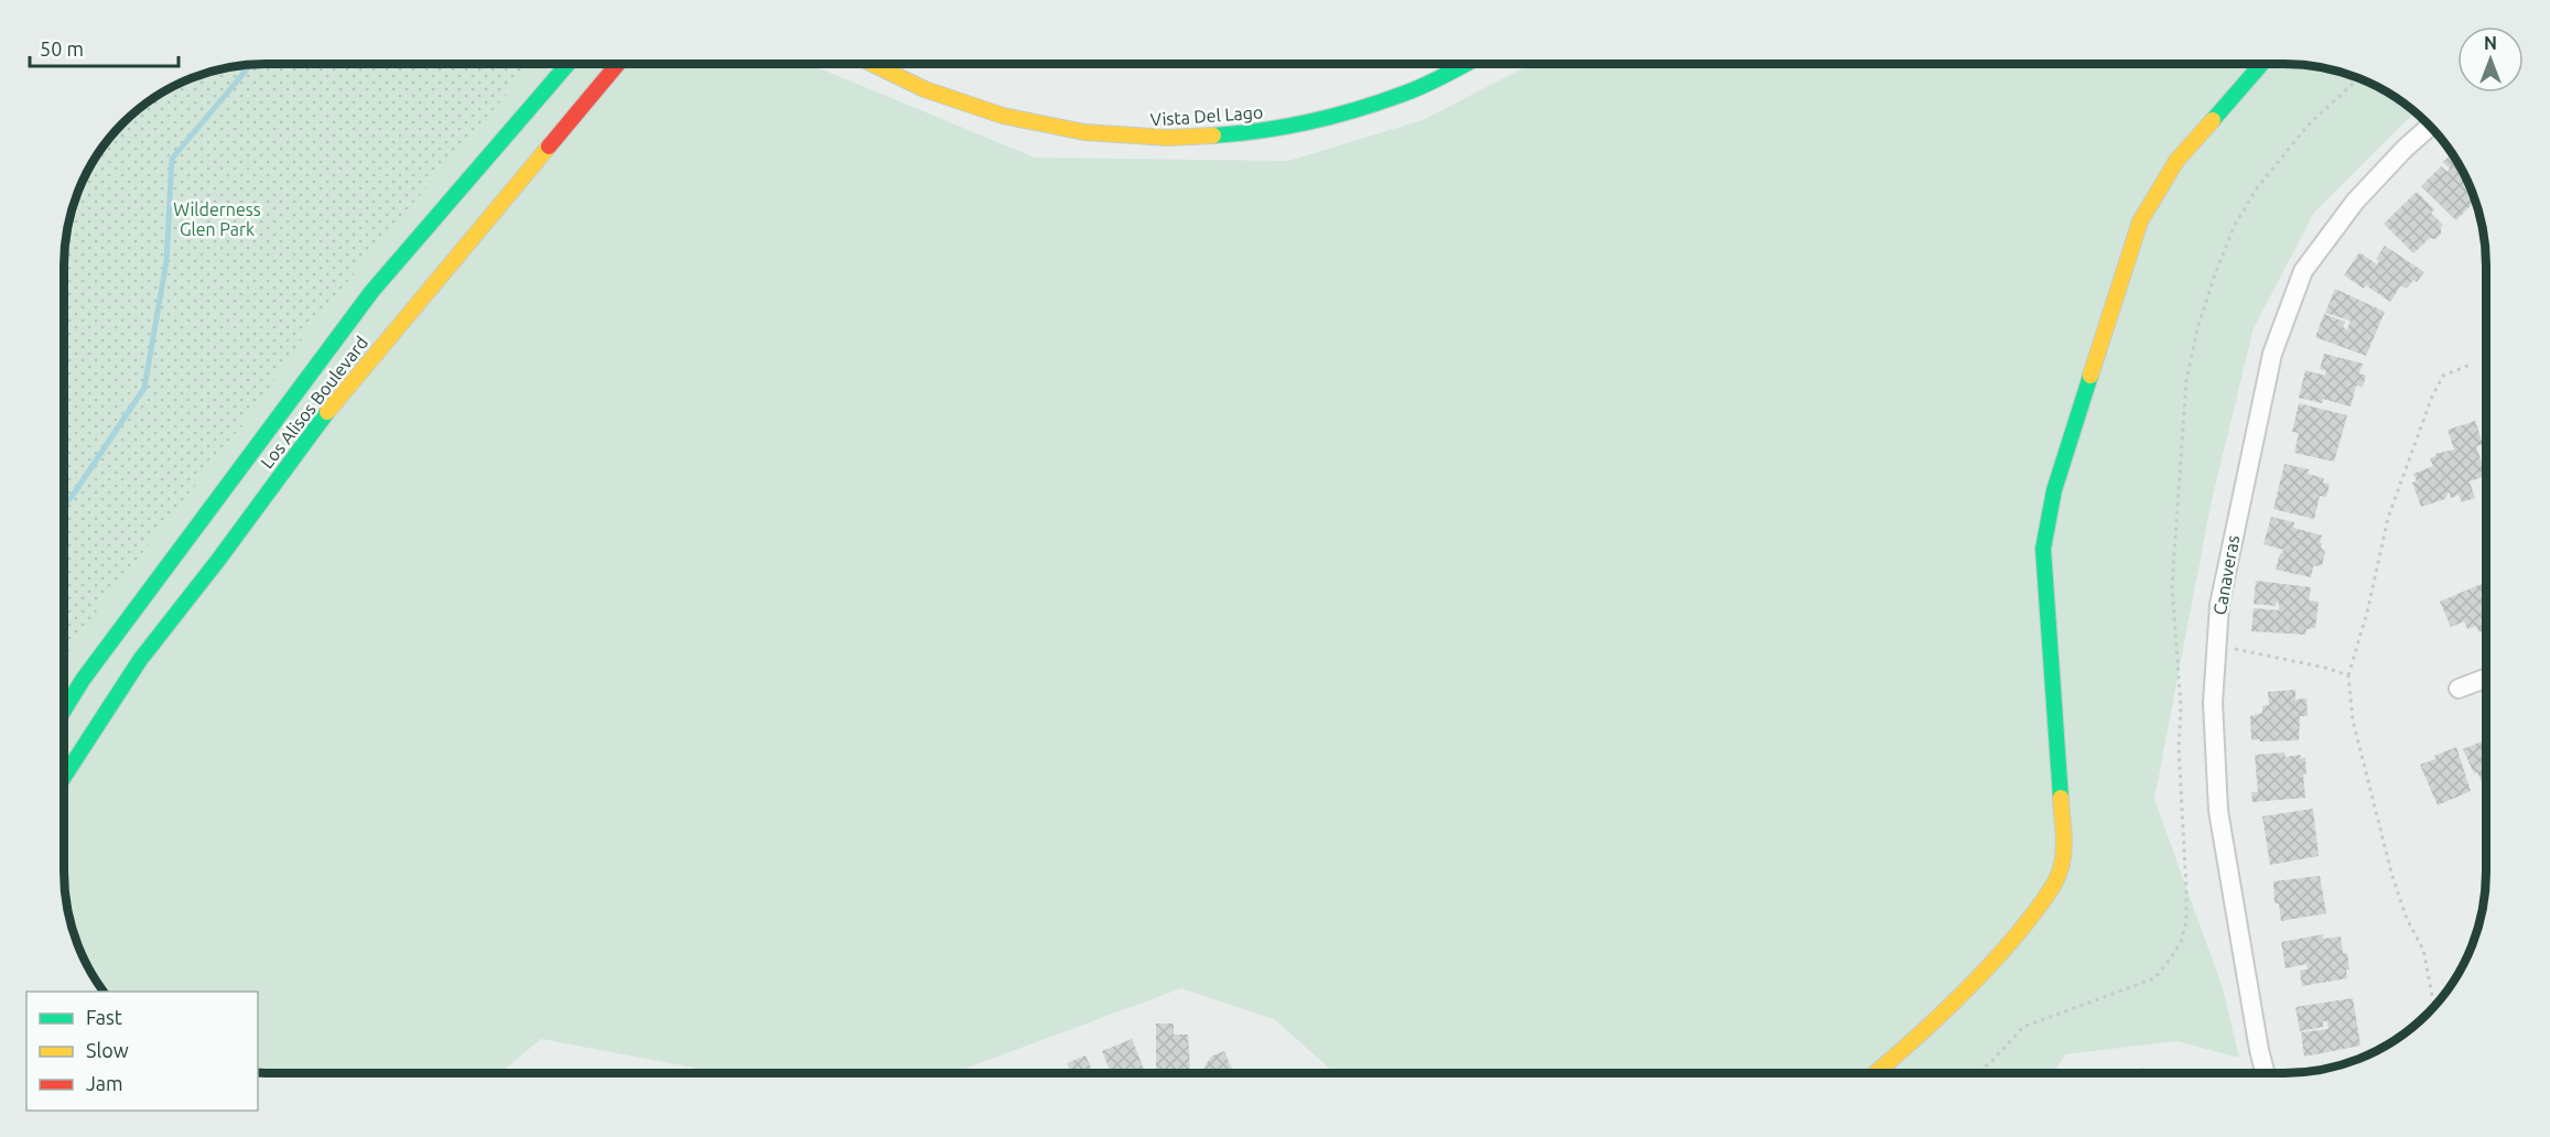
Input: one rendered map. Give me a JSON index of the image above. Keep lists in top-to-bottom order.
{
  "streets": {
    "street": ["Vista Del Lago", "Los Alisos Boulevard", "Canaveras"]
  },
  "parks": ["Wilderness Glen Park"],
  "legend": ["Fast", "Slow", "Jam"],
  "scale_bar": "50 m",
  "north": "top"
}
